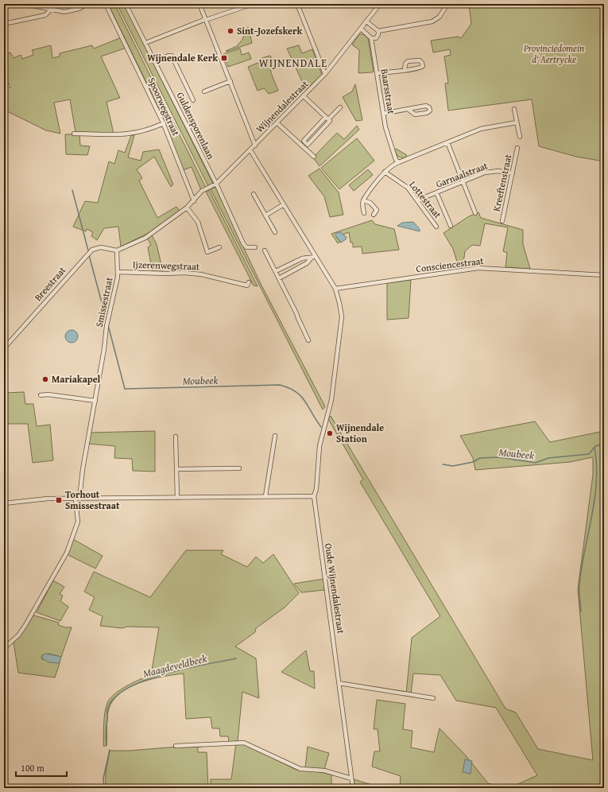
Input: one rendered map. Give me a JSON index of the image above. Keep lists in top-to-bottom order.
{
  "streets": {
    "street": [
      "Baarsstraat",
      "Spoorwegstraat",
      "Wijnendalestraat",
      "Guldensporenlaan",
      "Garnaalstraat",
      "Kreeftenstraat",
      "Lottestraat",
      "Consciencestraat",
      "Ijzerenwegstraat",
      "Breestraat",
      "Smissestraat",
      "Oude Wijnendalestraat"
    ]
  },
  "crossings": [
    ["Garnaalstraat", "Kreeftenstraat"],
    ["Garnaalstraat", "Lottestraat"],
    ["Consciencestraat", "Oude Wijnendalestraat"],
    ["Ijzerenwegstraat", "Smissestraat"],
    ["Breestraat", "Smissestraat"]
  ],
  "districts": ["WIJNENDALE"],
  "water": ["Moubeek", "Maagdeveldbeek"],
  "parks": ["Provinciedomein d' Aertrycke"],
  "places": {
    "other": ["Sint-Jozefskerk", "Mariakapel", "Wijnendale Station"],
    "transit": ["Wijnendale Kerk", "Torhout Smissestraat"]
  },
  "scale_bar": "100 m"
}
